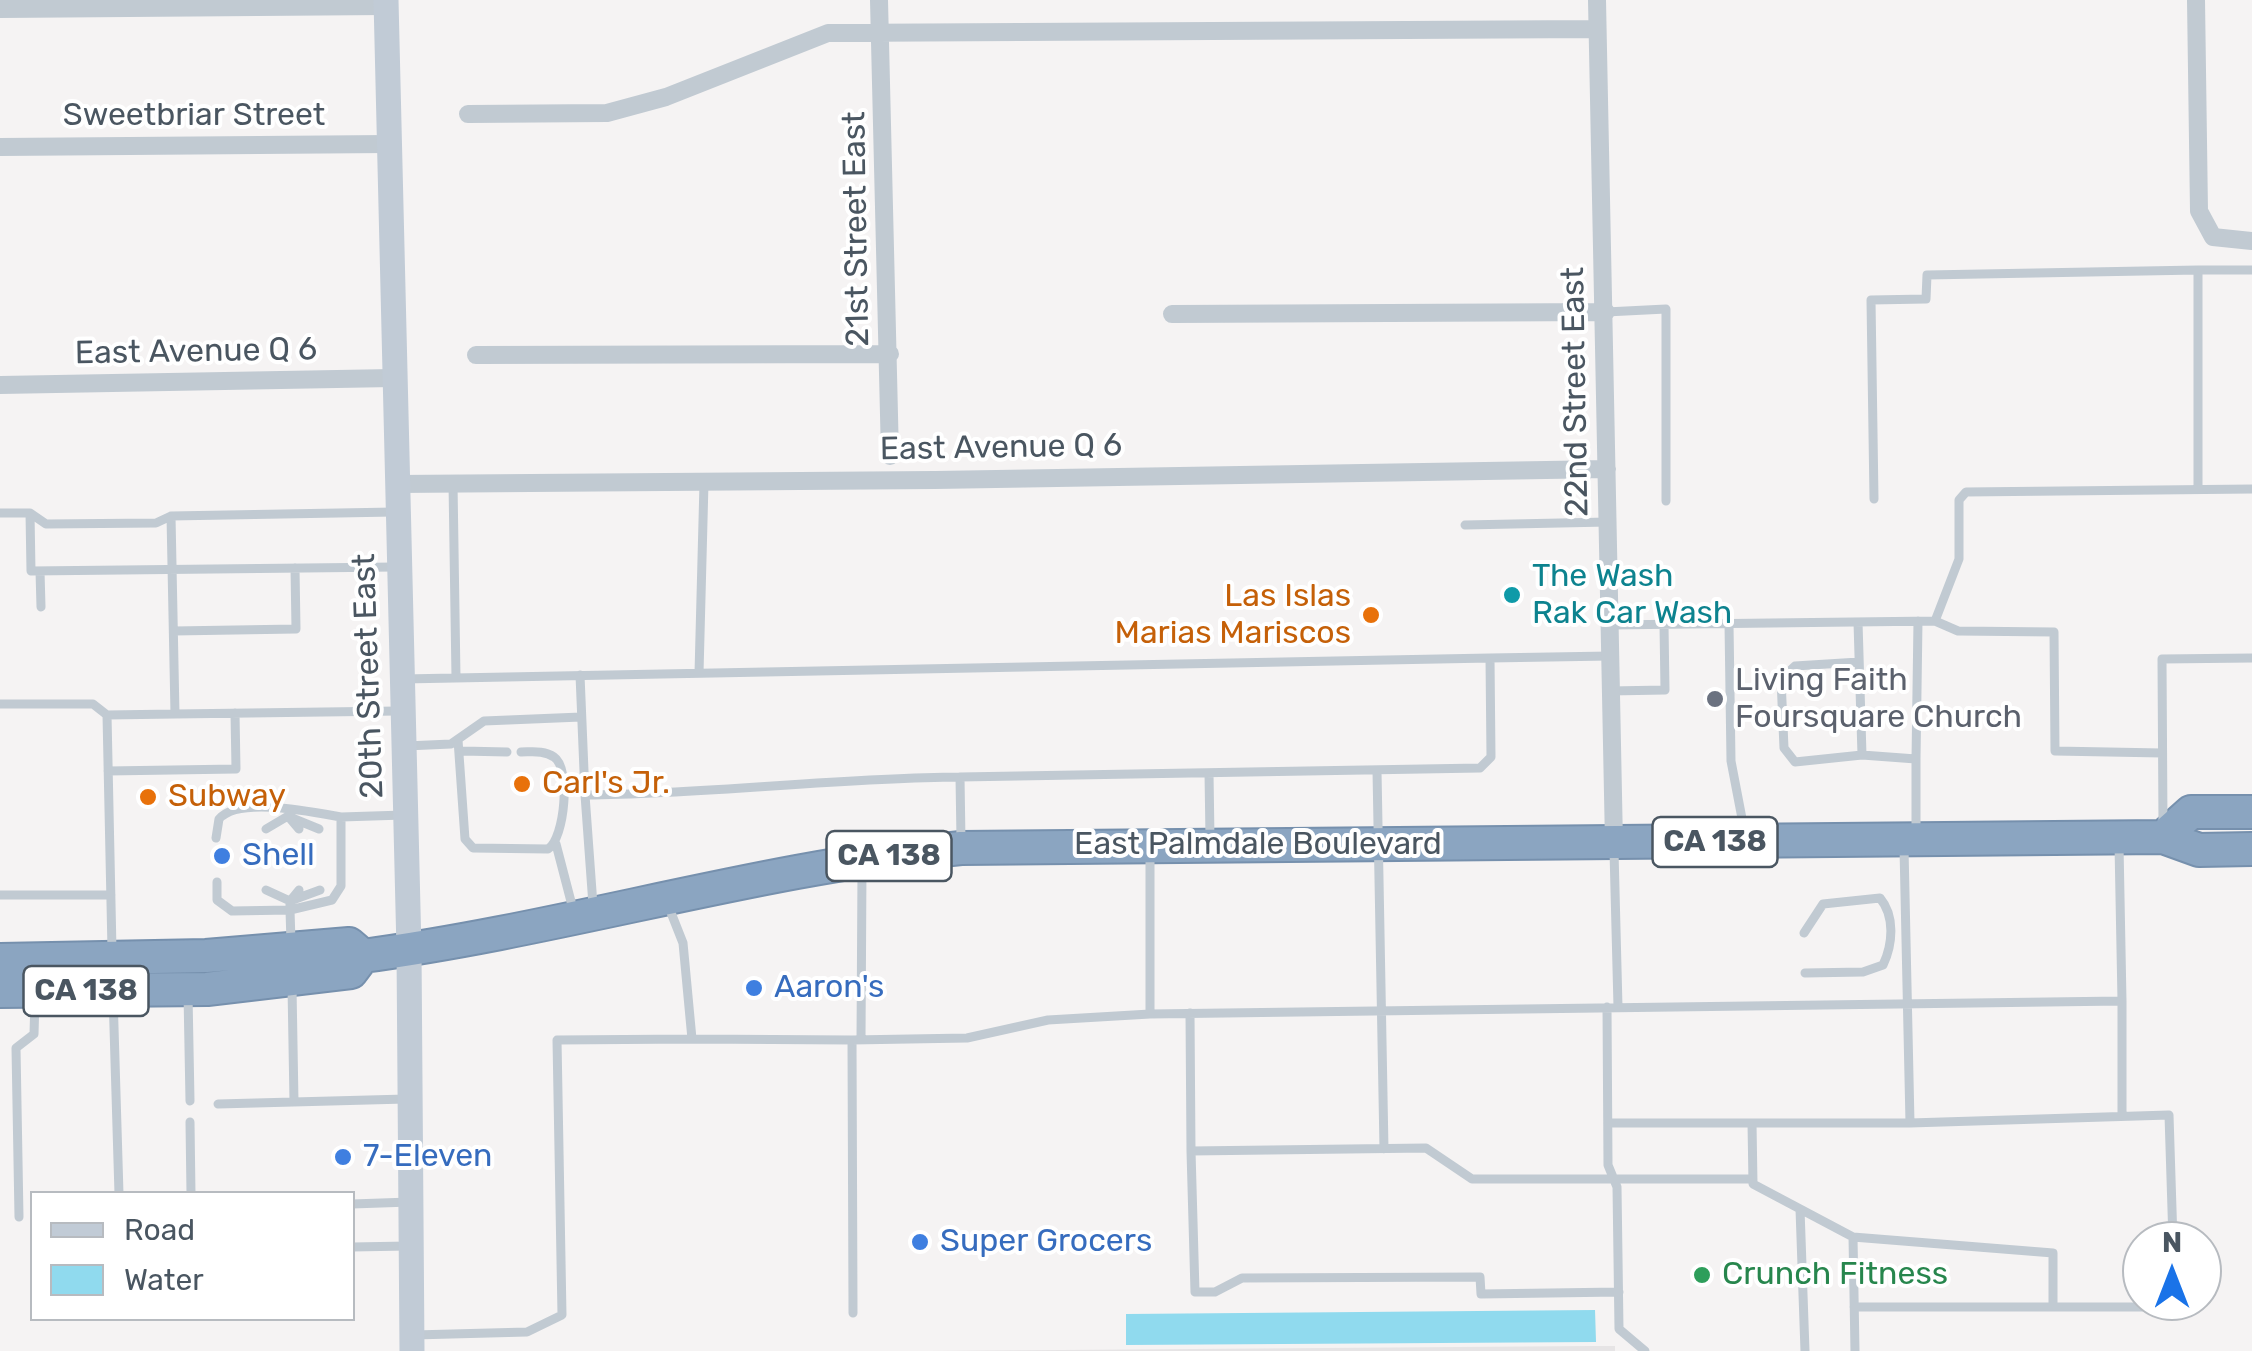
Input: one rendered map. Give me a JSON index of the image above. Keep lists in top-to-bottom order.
{
  "streets": {
    "highway": ["CA 138", "East Palmdale Boulevard"],
    "street": [
      "Sweetbriar Street",
      "21st Street East",
      "East Avenue Q 6",
      "22nd Street East",
      "20th Street East"
    ]
  },
  "crossings": [
    ["Sweetbriar Street", "20th Street East"],
    ["East Avenue Q 6", "22nd Street East"],
    ["East Avenue Q 6", "20th Street East"],
    ["22nd Street East", "East Palmdale Boulevard"],
    ["20th Street East", "East Palmdale Boulevard"]
  ],
  "places": [
    "The Wash Rak Car Wash",
    "Las Islas Marias Mariscos",
    "Living Faith Foursquare Church",
    "Carl's Jr.",
    "Subway",
    "Shell",
    "Aaron's",
    "7-Eleven",
    "Super Grocers",
    "Crunch Fitness"
  ],
  "legend": ["Road", "Water"],
  "north": "top"
}
